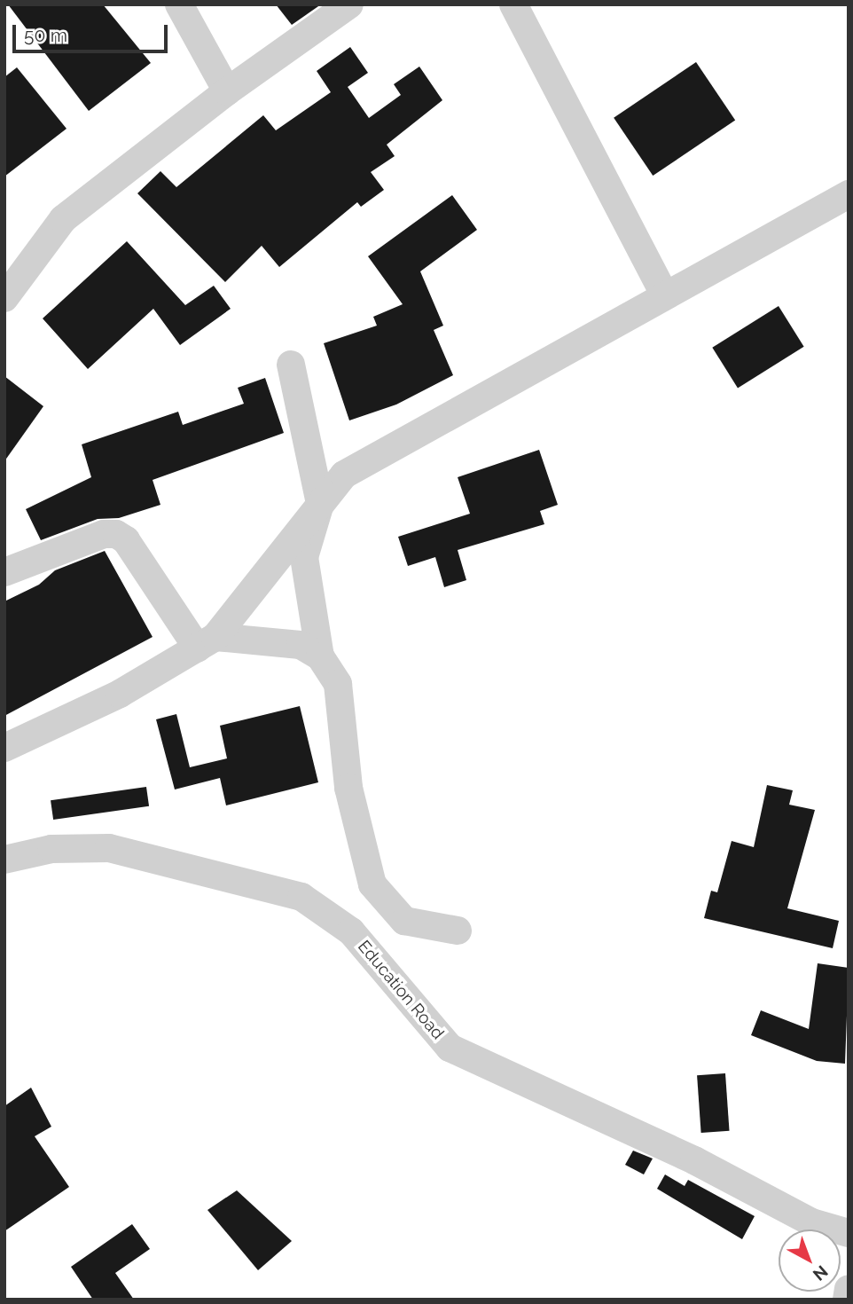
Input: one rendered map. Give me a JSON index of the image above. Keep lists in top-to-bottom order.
{
  "streets": {
    "street": ["Education Road"]
  },
  "scale_bar": "50 m",
  "north": "bottom right"
}
